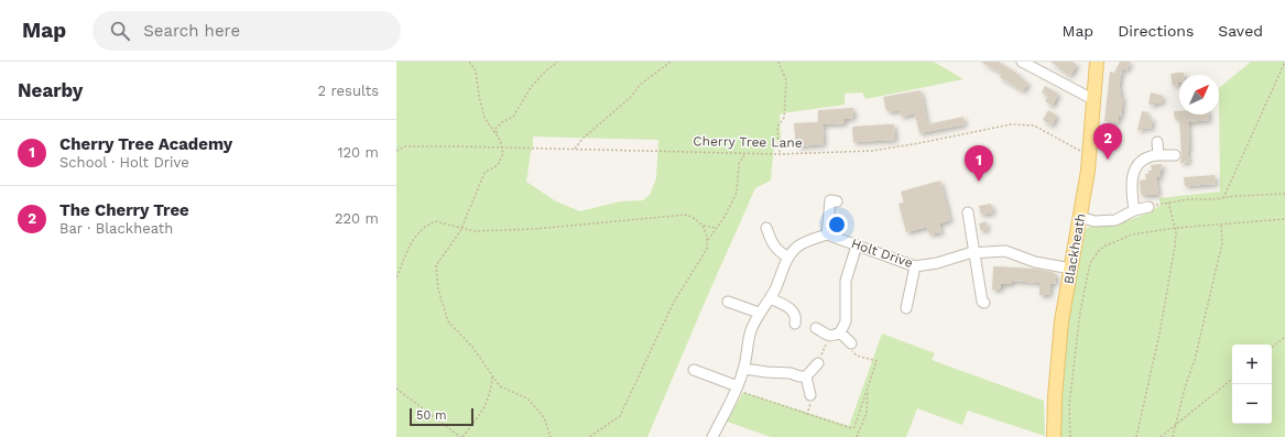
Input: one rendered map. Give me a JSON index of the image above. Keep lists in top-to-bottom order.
{
  "streets": {
    "main road": ["Blackheath"],
    "street": ["Holt Drive"],
    "path": ["Cherry Tree Lane"]
  },
  "crossings": [
    ["Cherry Tree Lane", "Blackheath"],
    ["Blackheath", "Holt Drive"]
  ],
  "scale_bar": "50 m",
  "north": "top right",
  "page": {
    "header": "Map",
    "search": "Search here",
    "nav": ["Map", "Directions", "Saved"],
    "heading": ["Nearby", "2 results"],
    "list": [
      {
        "mark": "1",
        "name": "Cherry Tree Academy",
        "note": "School · Holt Drive",
        "value": "120 m"
      },
      {
        "mark": "2",
        "name": "The Cherry Tree",
        "note": "Bar · Blackheath",
        "value": "220 m"
      }
    ],
    "pins": ["2", "1"],
    "map_buttons": ["+", "−"],
    "scale": "50 m"
  }
}
